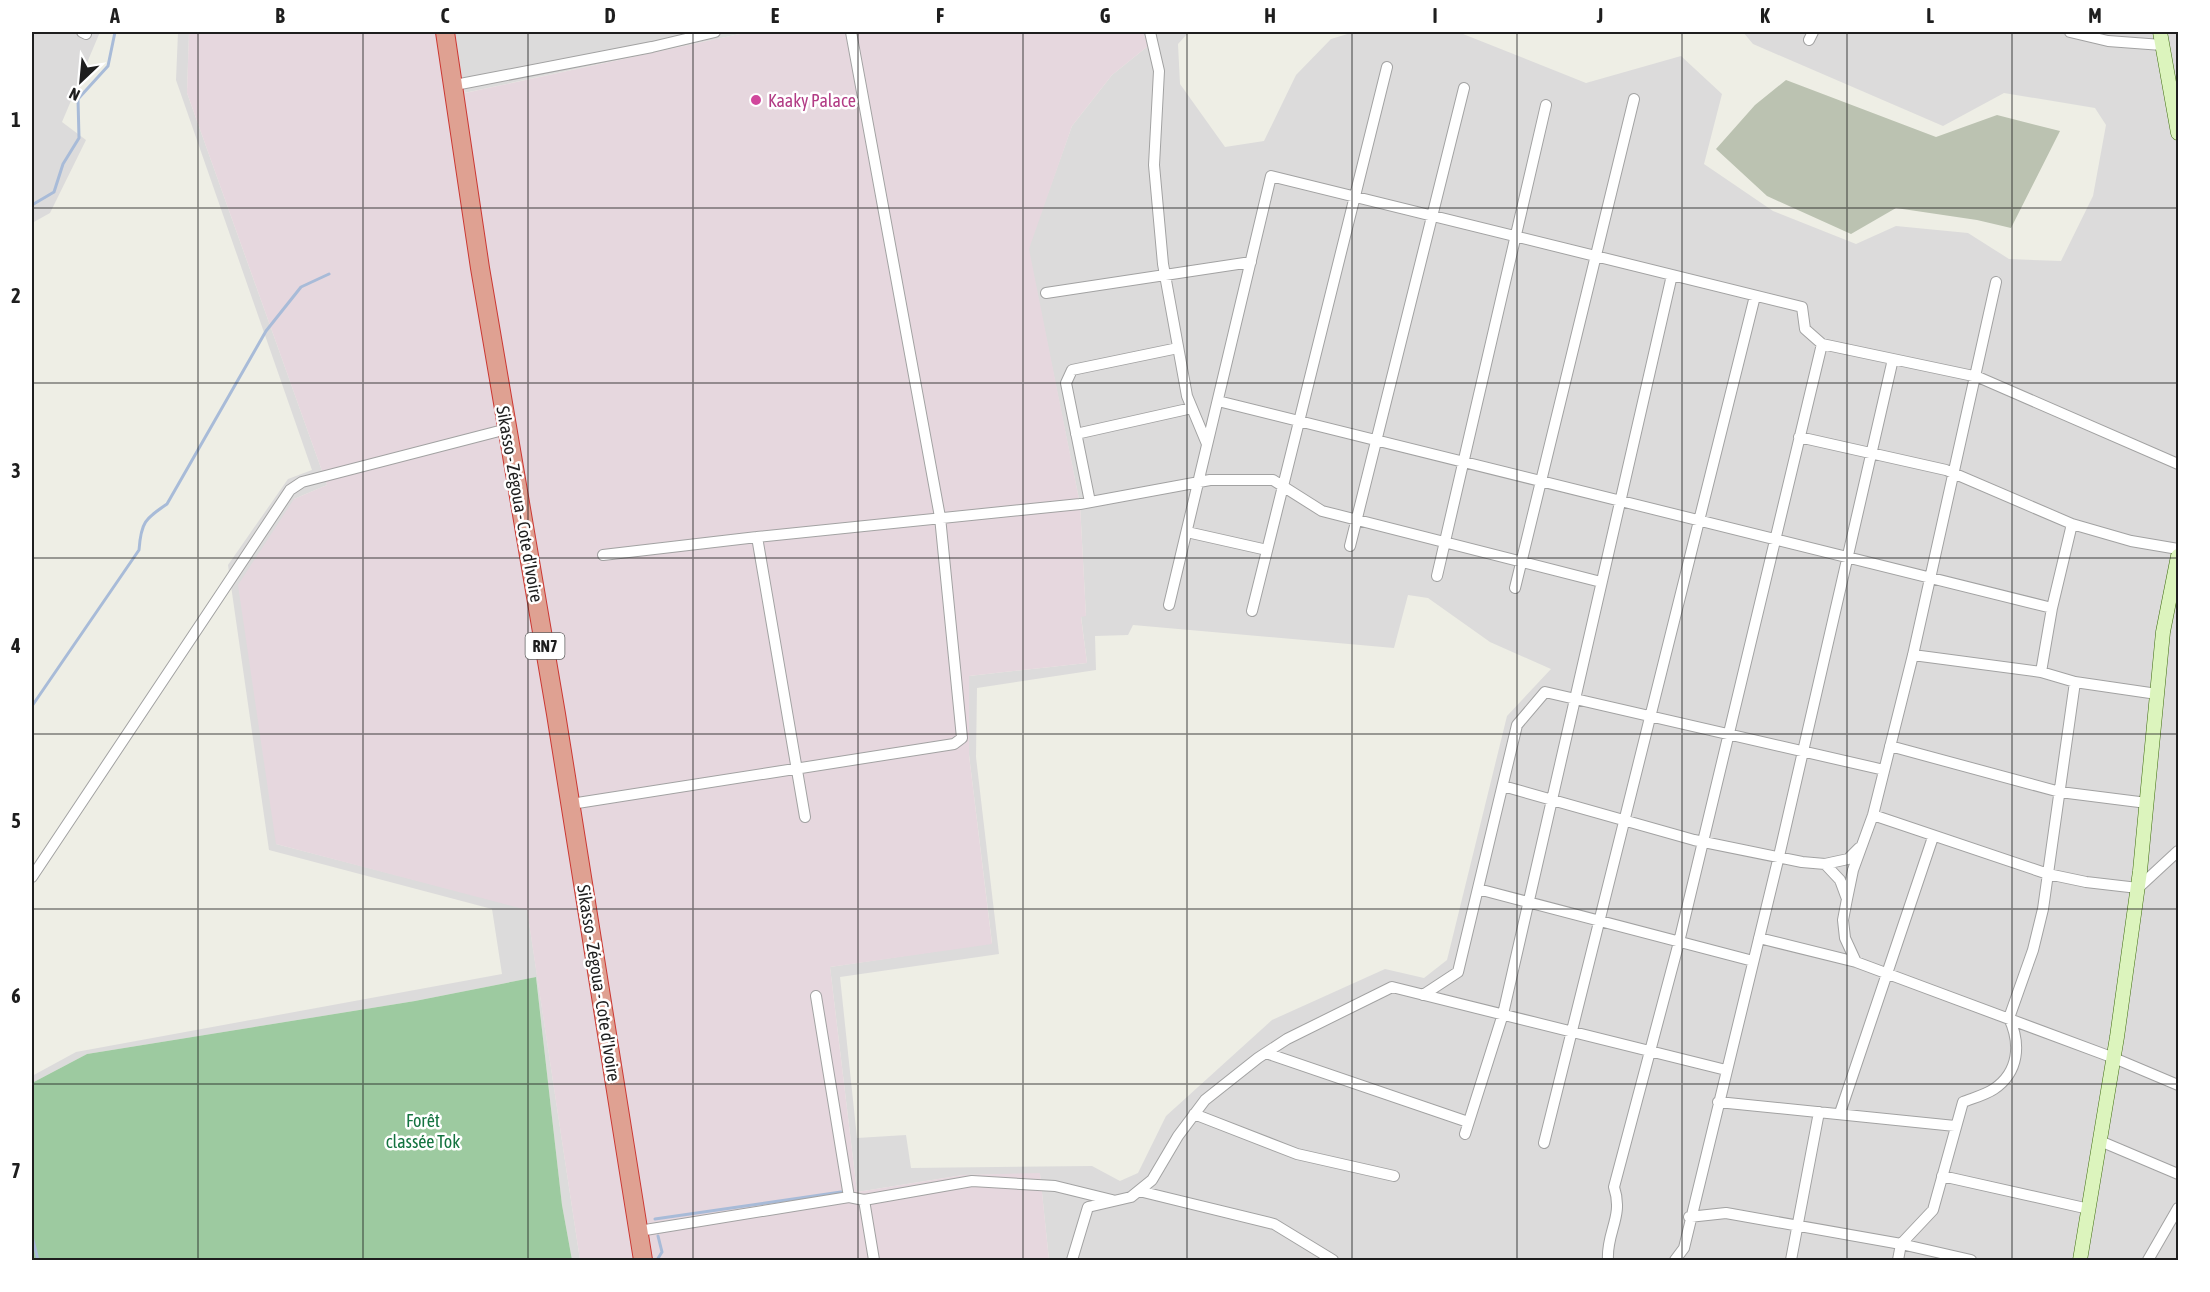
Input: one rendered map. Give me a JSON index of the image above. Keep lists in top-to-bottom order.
{
  "streets": {
    "highway": ["Sikasso - Zégoua - Cote d'Ivoire", "RN7"]
  },
  "parks": ["Forêt classée Tok"],
  "places": ["Kaaky Palace"],
  "north": "bottom left",
  "grid": {
    "columns": [
      "A",
      "B",
      "C",
      "D",
      "E",
      "F",
      "G",
      "H",
      "I",
      "J",
      "K",
      "L",
      "M"
    ],
    "rows": [
      "1",
      "2",
      "3",
      "4",
      "5",
      "6",
      "7"
    ]
  }
}
